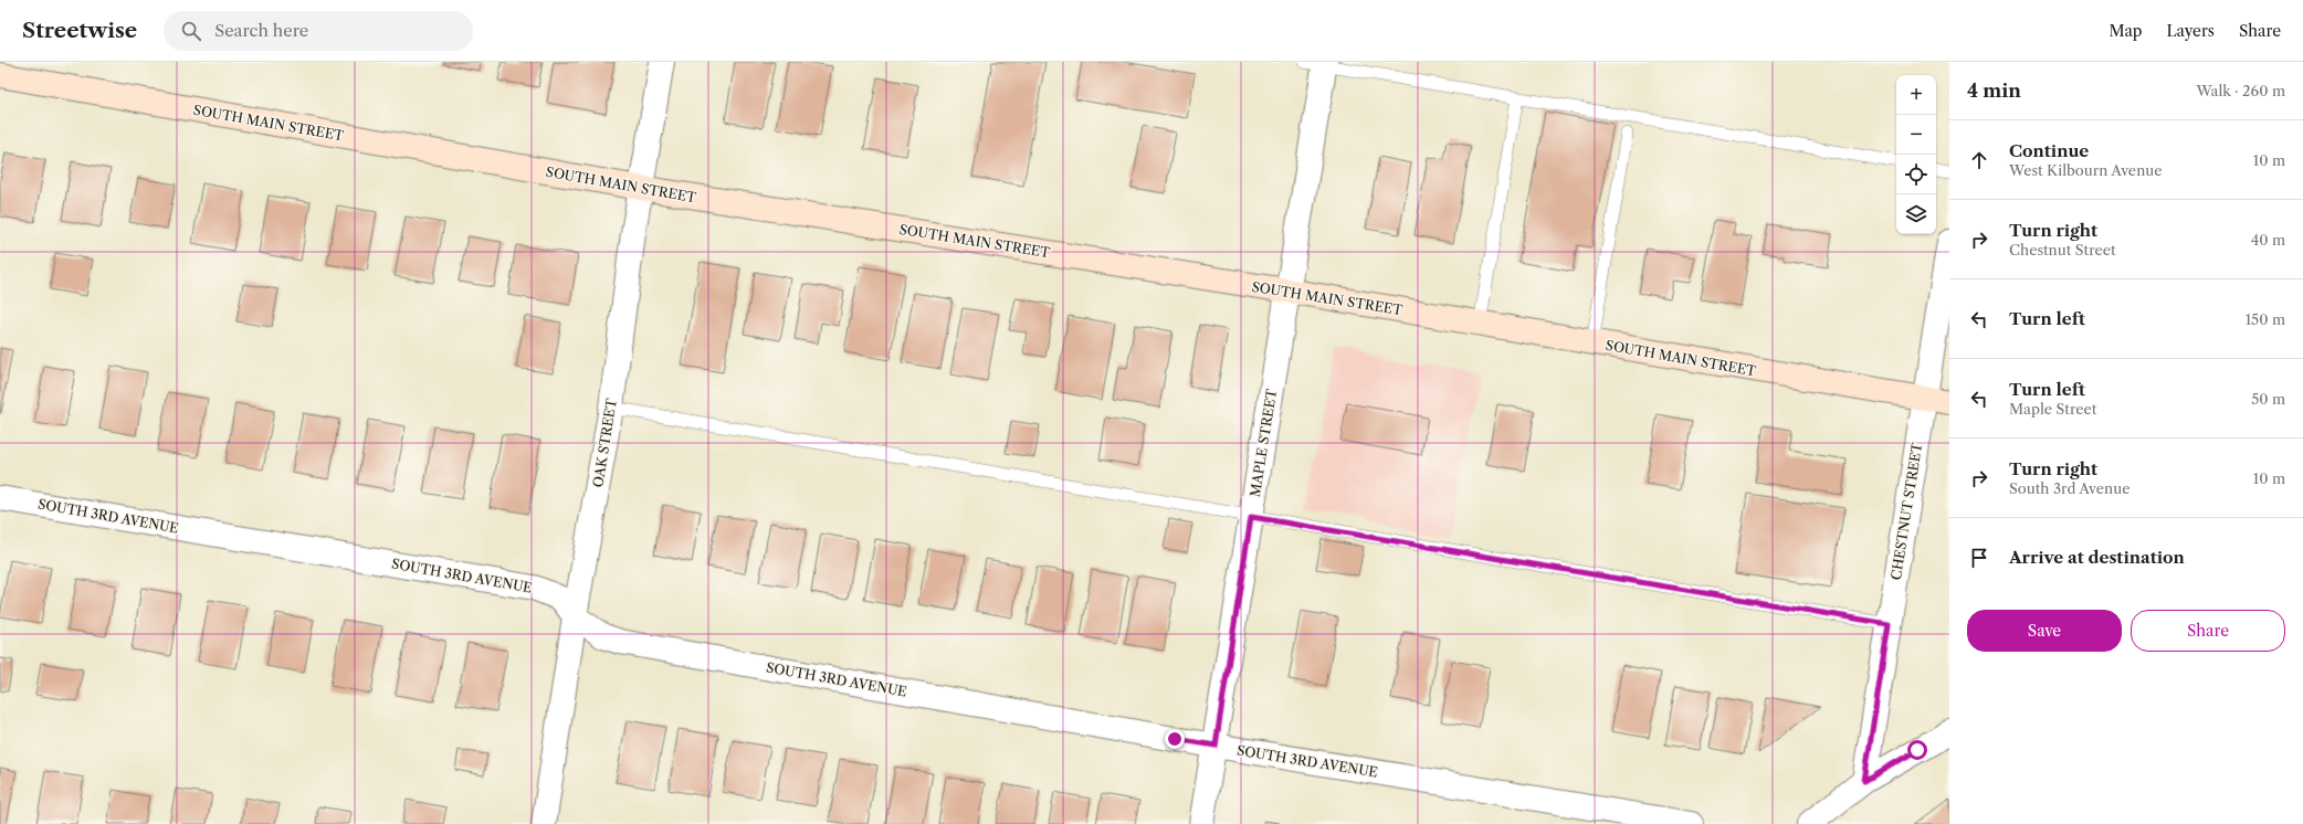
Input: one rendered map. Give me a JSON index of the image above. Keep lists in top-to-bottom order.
{
  "streets": {
    "main road": ["SOUTH MAIN STREET"],
    "street": [
      "OAK STREET",
      "MAPLE STREET",
      "CHESTNUT STREET",
      "SOUTH 3RD AVENUE"
    ]
  },
  "crossings": [
    ["SOUTH MAIN STREET", "OAK STREET"],
    ["SOUTH MAIN STREET", "MAPLE STREET"],
    ["SOUTH MAIN STREET", "CHESTNUT STREET"],
    ["OAK STREET", "SOUTH 3RD AVENUE"],
    ["MAPLE STREET", "SOUTH 3RD AVENUE"]
  ],
  "page": {
    "header": "Streetwise",
    "search": "Search here",
    "nav": ["Map", "Layers", "Share"],
    "heading": ["4 min", "Walk · 260 m"],
    "map_buttons": ["+", "−"],
    "list": [
      ["Continue", "West Kilbourn Avenue", "10 m"],
      ["Turn right", "Chestnut Street", "40 m"],
      ["Turn left", "150 m"],
      ["Turn left", "Maple Street", "50 m"],
      ["Turn right", "South 3rd Avenue", "10 m"],
      "Arrive at destination"
    ],
    "buttons": ["Save", "Share"]
  }
}
